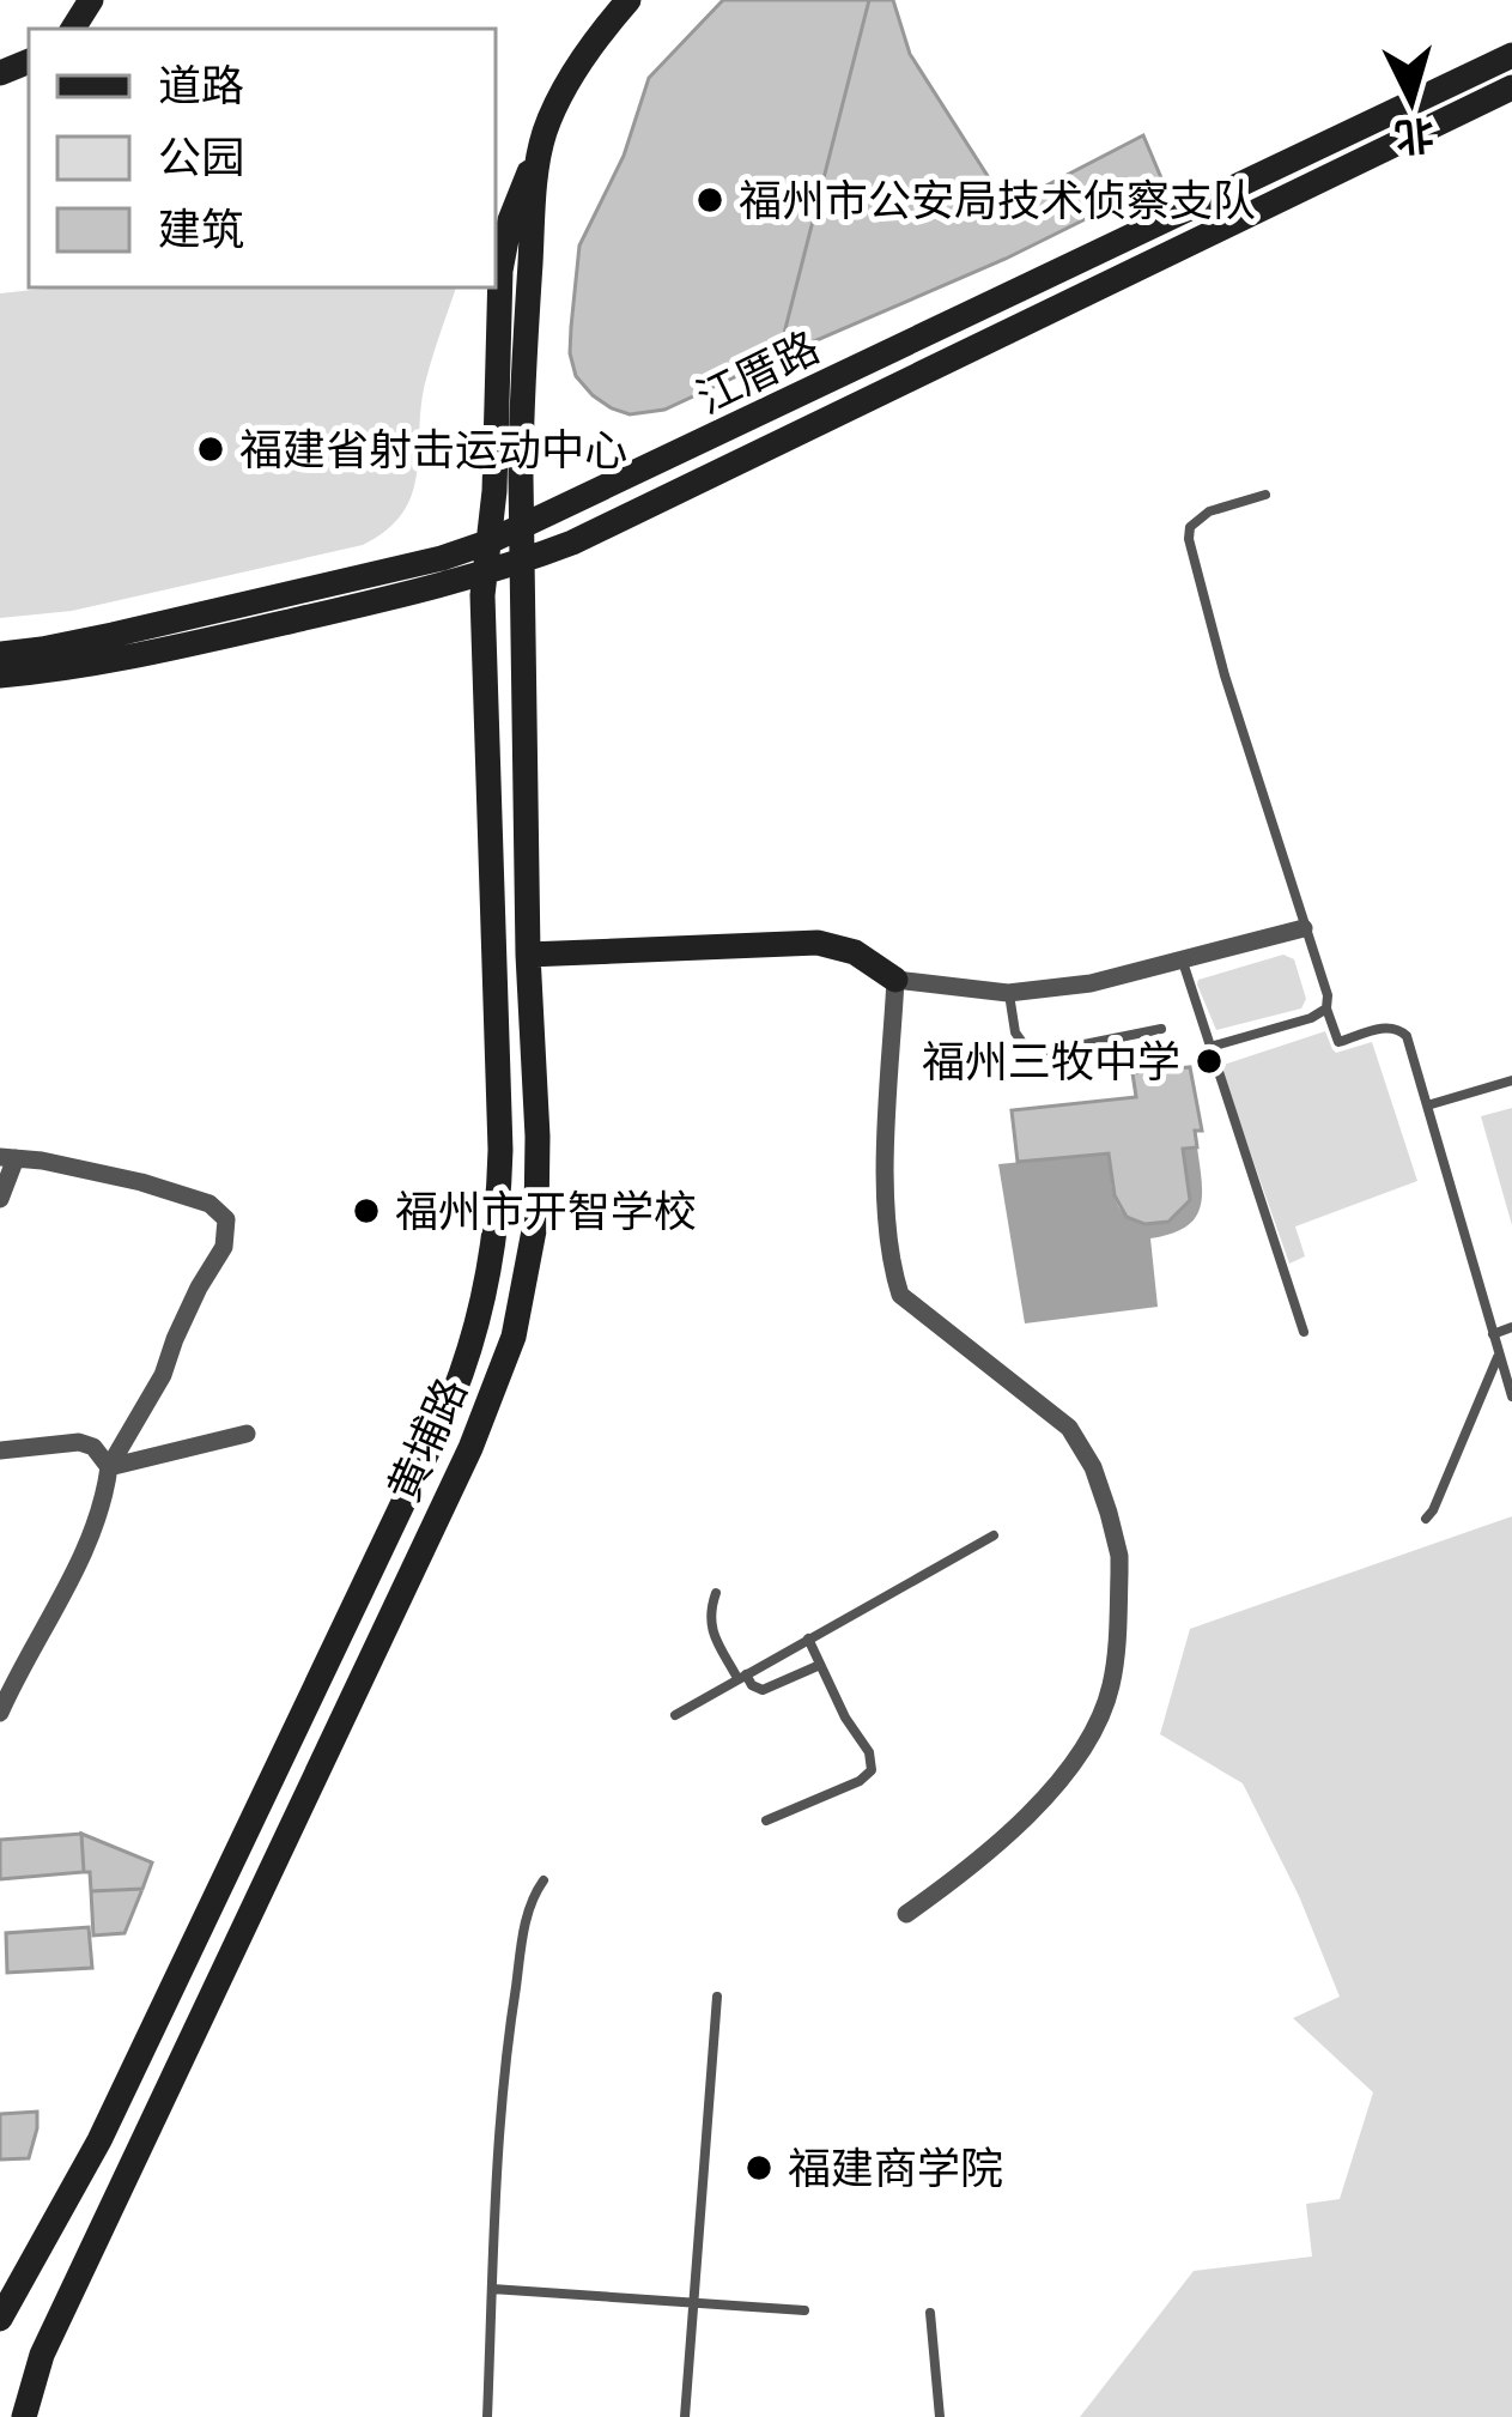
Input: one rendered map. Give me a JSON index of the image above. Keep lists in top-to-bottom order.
{
  "streets": {
    "main road": ["江厝路", "黄埔路"]
  },
  "crossings": [
    ["江厝路", "黄埔路"]
  ],
  "places": [
    "福州市公安局技术侦察支队",
    "福建省射击运动中心",
    "福州三牧中学",
    "福州市开智学校",
    "福建商学院"
  ],
  "legend": ["道路", "公园", "建筑"],
  "north": "bottom"
}
